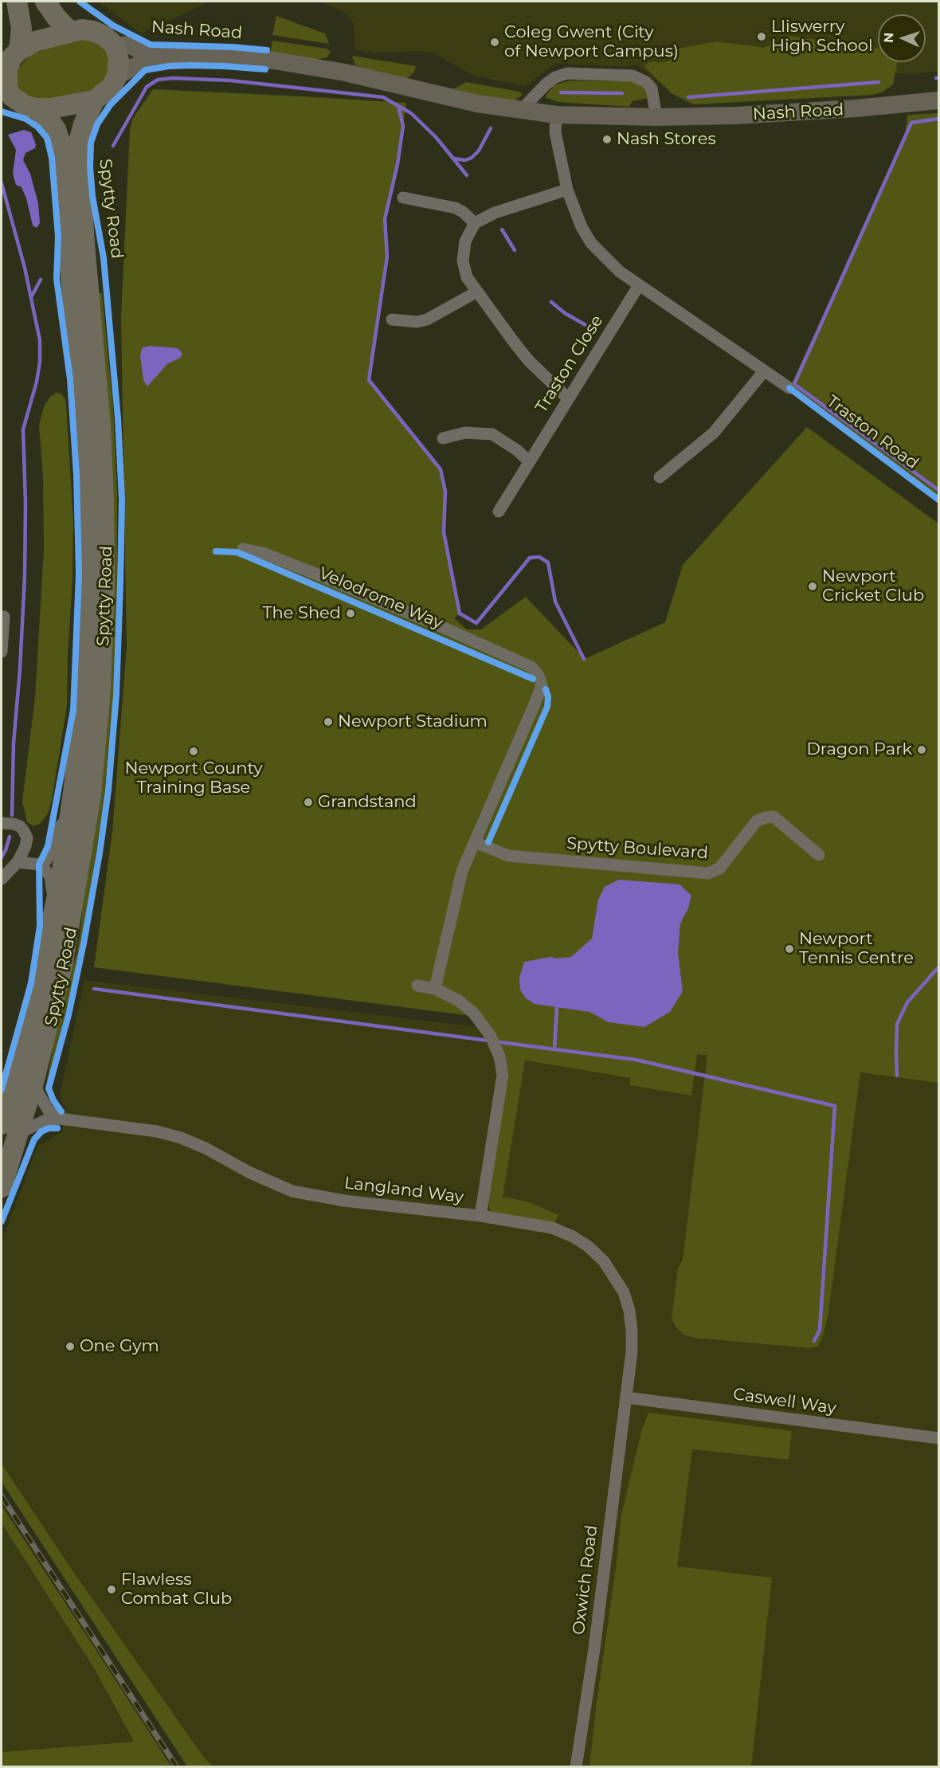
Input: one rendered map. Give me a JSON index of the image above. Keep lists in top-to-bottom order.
{
  "streets": {
    "main road": ["Spytty Road"],
    "street": [
      "Nash Road",
      "Traston Close",
      "Velodrome Way",
      "Spytty Boulevard",
      "Langland Way",
      "Caswell Way",
      "Oxwich Road"
    ],
    "cycle path": ["Traston Road"]
  },
  "crossings": [
    ["Nash Road", "Spytty Road"],
    ["Spytty Road", "Langland Way"],
    ["Velodrome Way", "Spytty Boulevard"],
    ["Langland Way", "Caswell Way"],
    ["Langland Way", "Oxwich Road"],
    ["Caswell Way", "Oxwich Road"]
  ],
  "places": [
    "Lliswerry High School",
    "Coleg Gwent (City of Newport Campus)",
    "Nash Stores",
    "Newport Cricket Club",
    "The Shed",
    "Newport Stadium",
    "Dragon Park",
    "Newport County Training Base",
    "Grandstand",
    "Newport Tennis Centre",
    "One Gym",
    "Flawless Combat Club"
  ],
  "north": "left"
}
